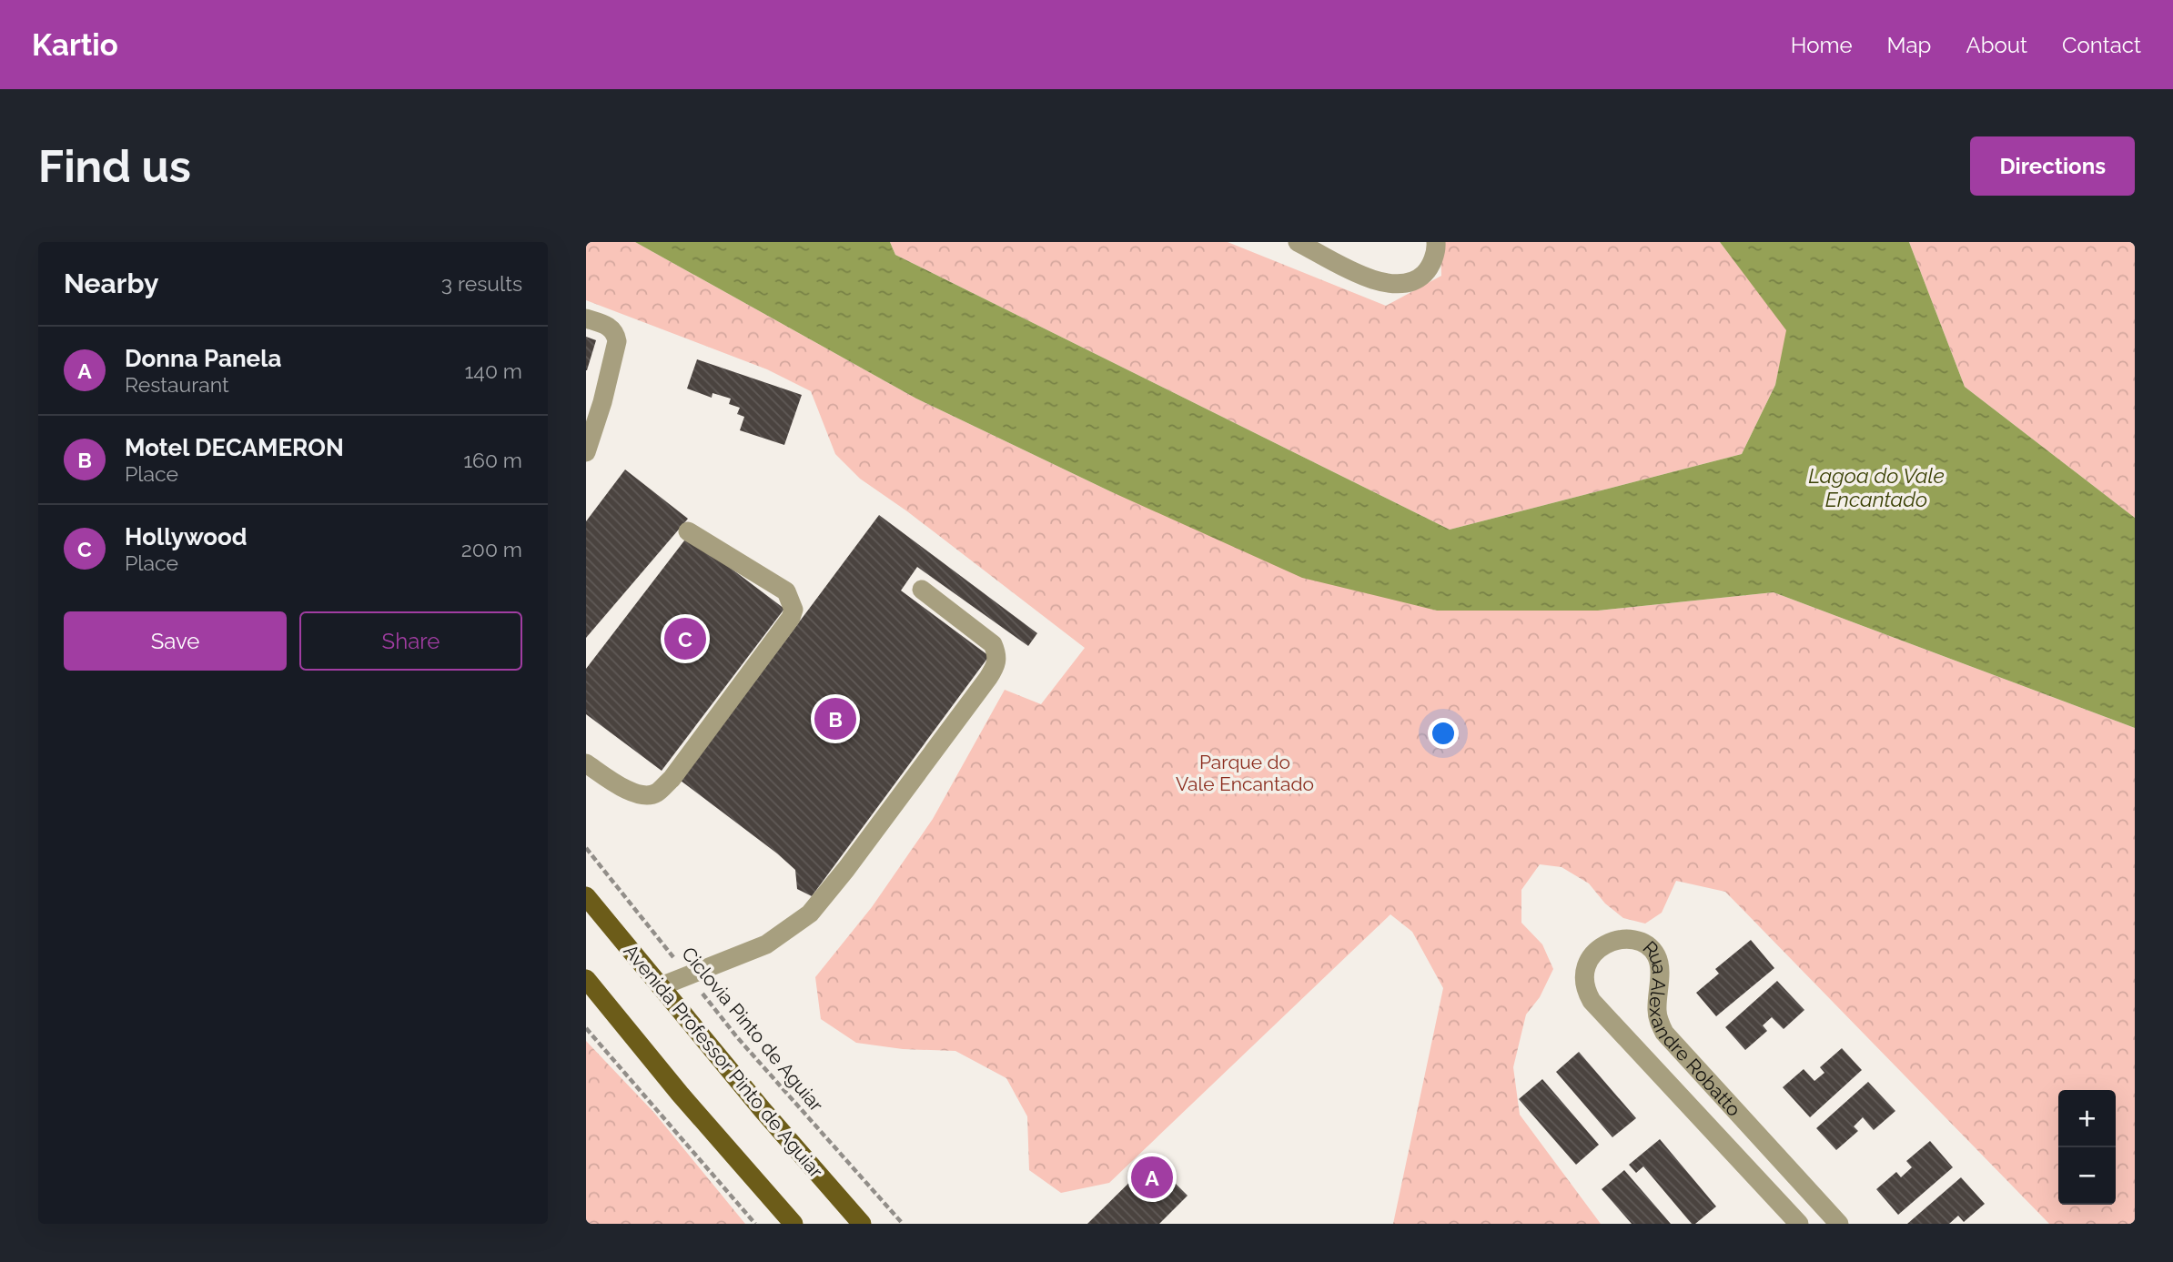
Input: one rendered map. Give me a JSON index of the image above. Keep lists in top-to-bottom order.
{
  "streets": {
    "main road": ["Avenida Professor Pinto de Aguiar"],
    "street": ["Rua Alexandre Robatto"],
    "path": ["Ciclovia Pinto de Aguiar"]
  },
  "water": ["Lagoa do Vale Encantado"],
  "parks": ["Parque do Vale Encantado"],
  "page": {
    "header": "Kartio",
    "nav": [
      "Home",
      "Map",
      "About",
      "Contact"
    ],
    "buttons": [
      "Directions",
      ["Save", "Share"]
    ],
    "title": "Find us",
    "heading": ["Nearby", "3 results"],
    "list": [
      {
        "mark": "A",
        "name": "Donna Panela",
        "note": "Restaurant",
        "value": "140 m"
      },
      {
        "mark": "B",
        "name": "Motel DECAMERON",
        "note": "Place",
        "value": "160 m"
      },
      {
        "mark": "C",
        "name": "Hollywood",
        "note": "Place",
        "value": "200 m"
      }
    ],
    "pins": ["C", "B", "A"],
    "map_buttons": ["+", "−"]
  }
}
